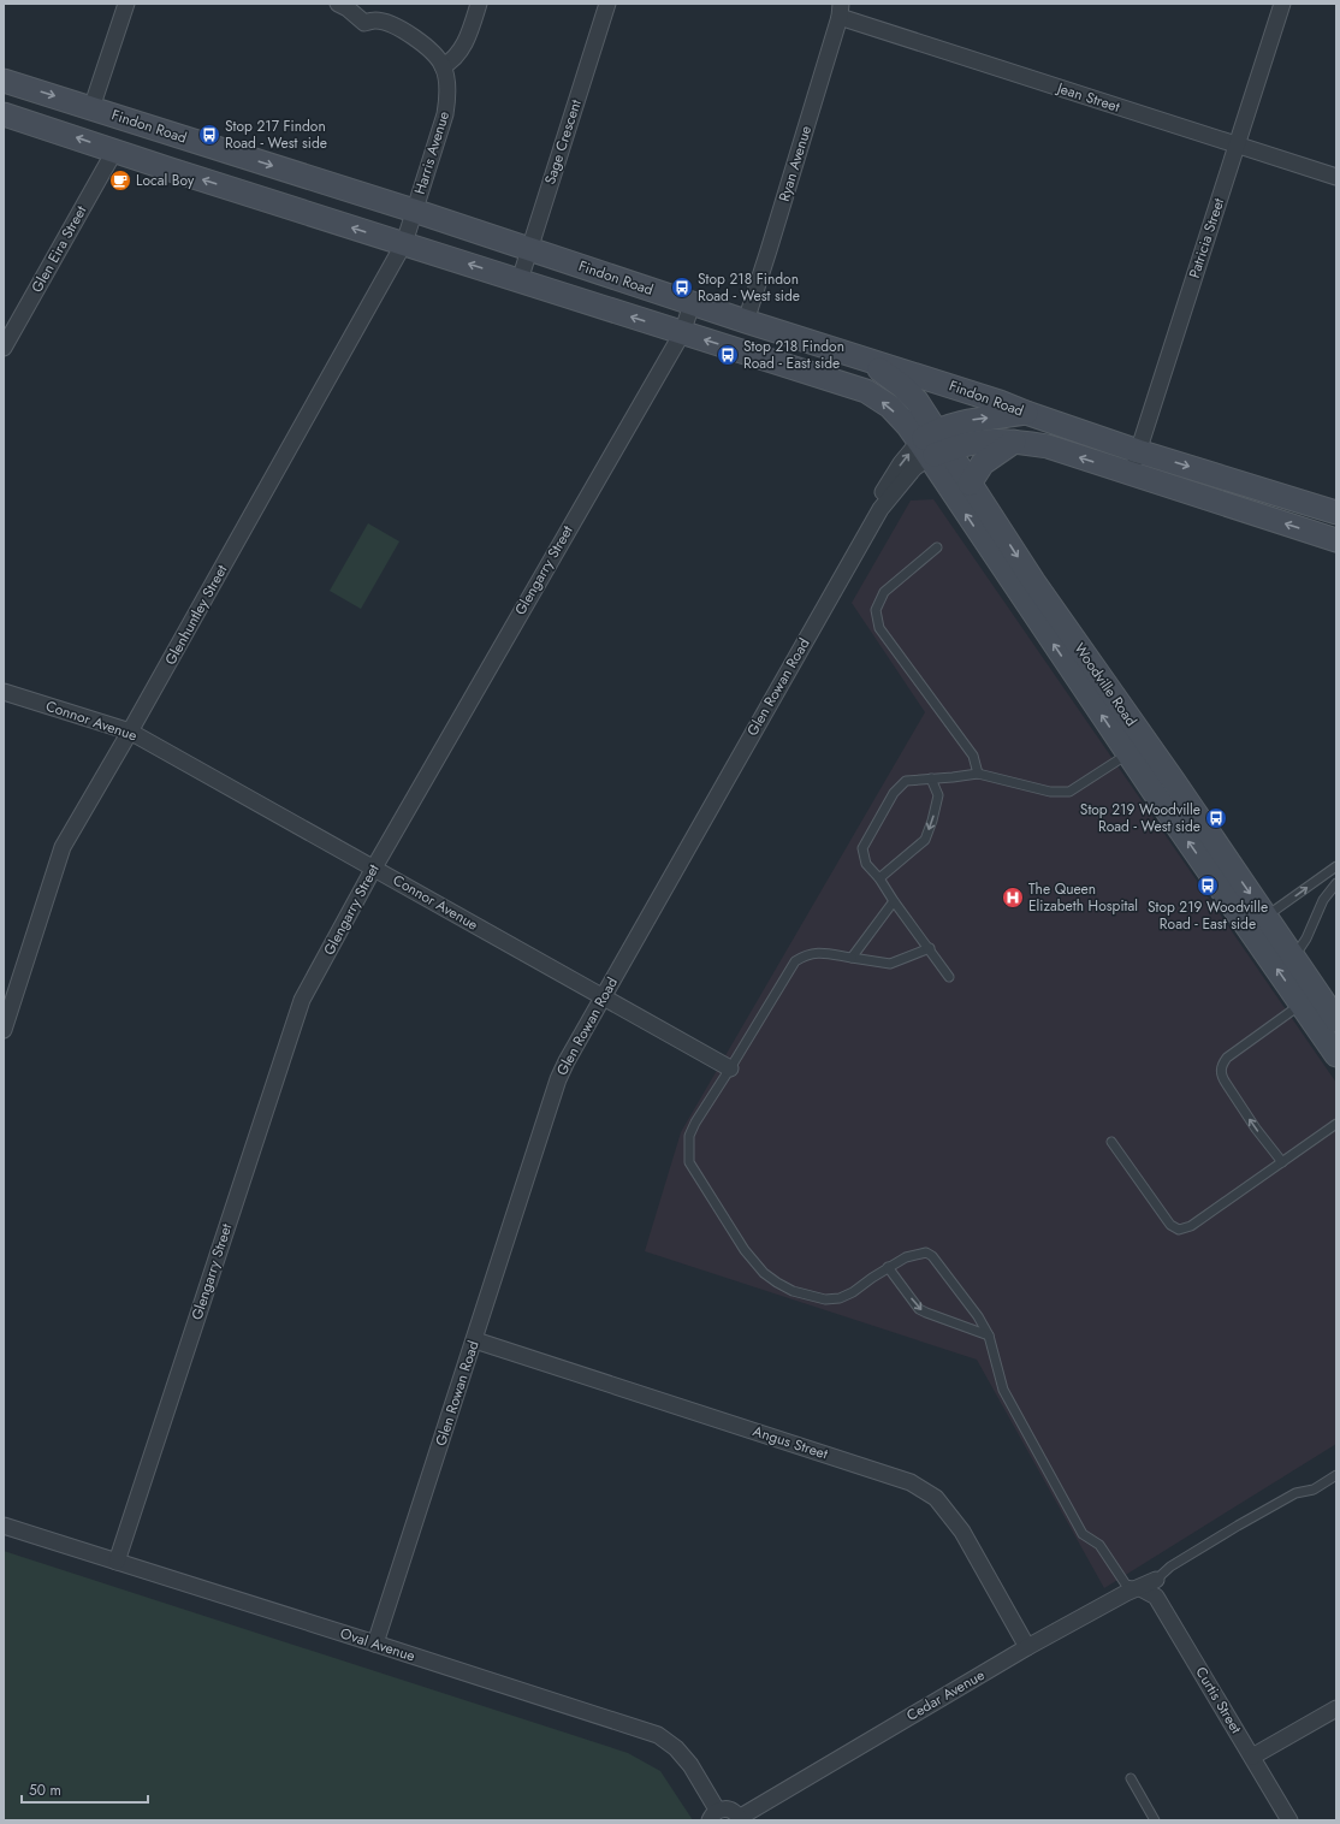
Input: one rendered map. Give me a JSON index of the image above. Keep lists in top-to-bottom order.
{
  "streets": {
    "main road": ["Findon Road", "Woodville Road"],
    "street": [
      "Jean Street",
      "Sage Crescent",
      "Harris Avenue",
      "Ryan Avenue",
      "Patricia Street",
      "Glen Eira Street",
      "Glengarry Street",
      "Glenhuntley Street",
      "Glen Rowan Road",
      "Connor Avenue",
      "Angus Street",
      "Oval Avenue",
      "Cedar Avenue",
      "Curtis Street"
    ]
  },
  "crossings": [
    ["Jean Street", "Ryan Avenue"],
    ["Jean Street", "Patricia Street"],
    ["Findon Road", "Sage Crescent"],
    ["Findon Road", "Harris Avenue"],
    ["Findon Road", "Ryan Avenue"],
    ["Findon Road", "Patricia Street"],
    ["Findon Road", "Glengarry Street"],
    ["Findon Road", "Glenhuntley Street"],
    ["Findon Road", "Woodville Road"],
    ["Harris Avenue", "Glenhuntley Street"],
    ["Glengarry Street", "Connor Avenue"],
    ["Glengarry Street", "Oval Avenue"],
    ["Glenhuntley Street", "Connor Avenue"],
    ["Woodville Road", "Glen Rowan Road"],
    ["Glen Rowan Road", "Connor Avenue"],
    ["Glen Rowan Road", "Angus Street"],
    ["Glen Rowan Road", "Oval Avenue"],
    ["Angus Street", "Cedar Avenue"],
    ["Cedar Avenue", "Curtis Street"]
  ],
  "places": {
    "bus stop": [
      "Stop 217 Findon Road - West side",
      "Stop 218 Findon Road - West side",
      "Stop 218 Findon Road - East side",
      "Stop 219 Woodville Road - West side",
      "Stop 219 Woodville Road - East side"
    ],
    "cafe": ["Local Boy"],
    "hospital": ["The Queen Elizabeth Hospital"]
  },
  "scale_bar": "50 m"
}
